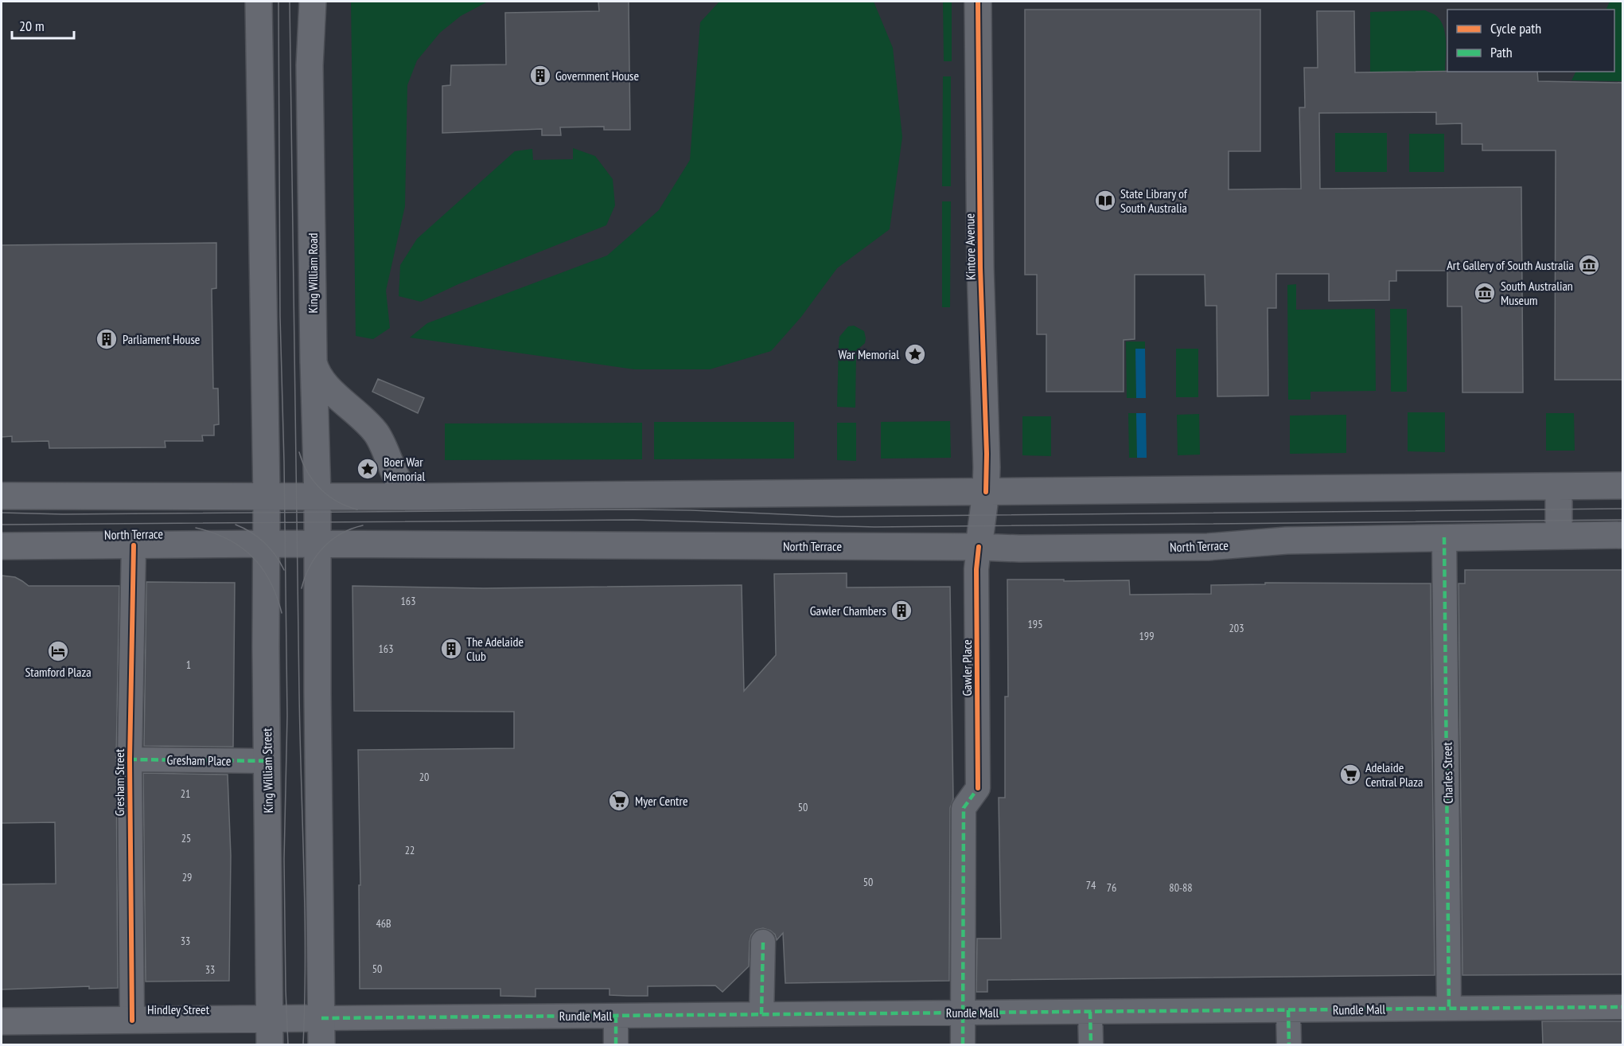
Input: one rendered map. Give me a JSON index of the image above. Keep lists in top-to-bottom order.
{
  "streets": {
    "main road": [
      "Kintore Avenue",
      "King William Road",
      "North Terrace",
      "King William Street",
      "Hindley Street"
    ],
    "street": [
      "Gawler Place",
      "Gresham Place",
      "Charles Street",
      "Gresham Street",
      "Rundle Mall"
    ]
  },
  "crossings": [
    ["Kintore Avenue", "North Terrace"],
    ["Kintore Avenue", "Gawler Place"],
    ["King William Road", "North Terrace"],
    ["North Terrace", "Gawler Place"],
    ["North Terrace", "King William Street"],
    ["North Terrace", "Charles Street"],
    ["North Terrace", "Gresham Street"],
    ["Gawler Place", "Rundle Mall"],
    ["Gresham Place", "King William Street"],
    ["Gresham Place", "Gresham Street"],
    ["King William Street", "Hindley Street"],
    ["Charles Street", "Rundle Mall"],
    ["Gresham Street", "Hindley Street"],
    ["Hindley Street", "Rundle Mall"]
  ],
  "places": {
    "building": [
      "Government House",
      "Parliament House",
      "Gawler Chambers",
      "The Adelaide Club"
    ],
    "library": ["State Library of South Australia"],
    "museum": ["Art Gallery of South Australia", "South Australian Museum"],
    "place": ["War Memorial", "Boer War Memorial"],
    "hotel": ["Stamford Plaza"],
    "supermarket": ["Adelaide Central Plaza", "Myer Centre"]
  },
  "house_numbers": [
    "163",
    "195",
    "203",
    "199",
    "163",
    "1",
    "20",
    "21",
    "50",
    "25",
    "22",
    "29",
    "50",
    "74",
    "76",
    "80-88",
    "46B",
    "33",
    "50",
    "33"
  ],
  "legend": ["Cycle path", "Path"],
  "scale_bar": "20 m"
}
